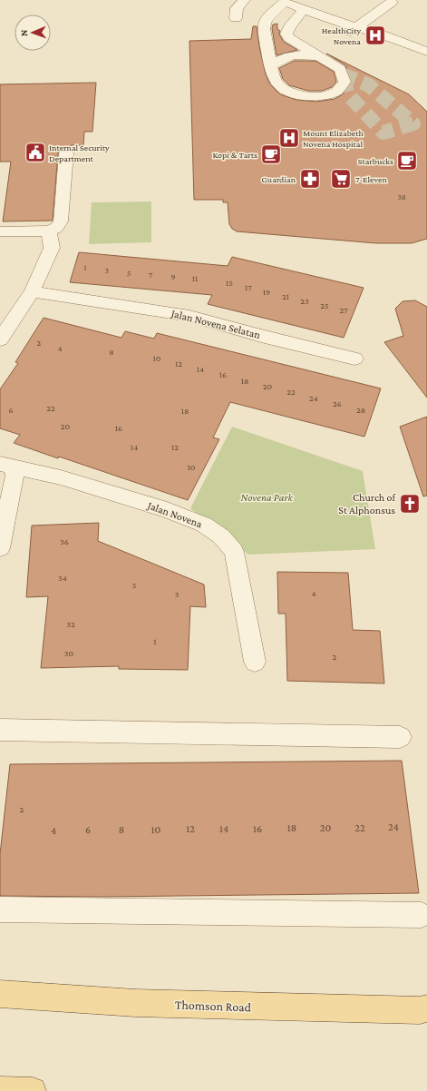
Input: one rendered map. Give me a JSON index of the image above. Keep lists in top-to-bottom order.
{
  "streets": {
    "main road": ["Thomson Road"],
    "street": ["Jalan Novena Selatan", "Jalan Novena"]
  },
  "parks": ["Novena Park"],
  "places": {
    "hospital": ["HealthCity Novena", "Mount Elizabeth Novena Hospital"],
    "public building": ["Internal Security Department"],
    "cafe": ["Kopi & Tarts", "Starbucks"],
    "pharmacy": ["Guardian"],
    "supermarket": ["7-Eleven"],
    "church": ["Church of St Alphonsus"]
  },
  "house_numbers": [
    "38",
    "1",
    "3",
    "5",
    "7",
    "9",
    "11",
    "15",
    "17",
    "19",
    "21",
    "23",
    "25",
    "27",
    "2",
    "4",
    "8",
    "10",
    "12",
    "14",
    "16",
    "18",
    "20",
    "22",
    "24",
    "26",
    "22",
    "6",
    "28",
    "18",
    "20",
    "16",
    "14",
    "12",
    "10",
    "36",
    "34",
    "5",
    "4",
    "3",
    "32",
    "1",
    "30",
    "2",
    "2",
    "24",
    "18",
    "20",
    "22",
    "12",
    "14",
    "16",
    "6",
    "8",
    "10",
    "4"
  ],
  "north": "left"
}
